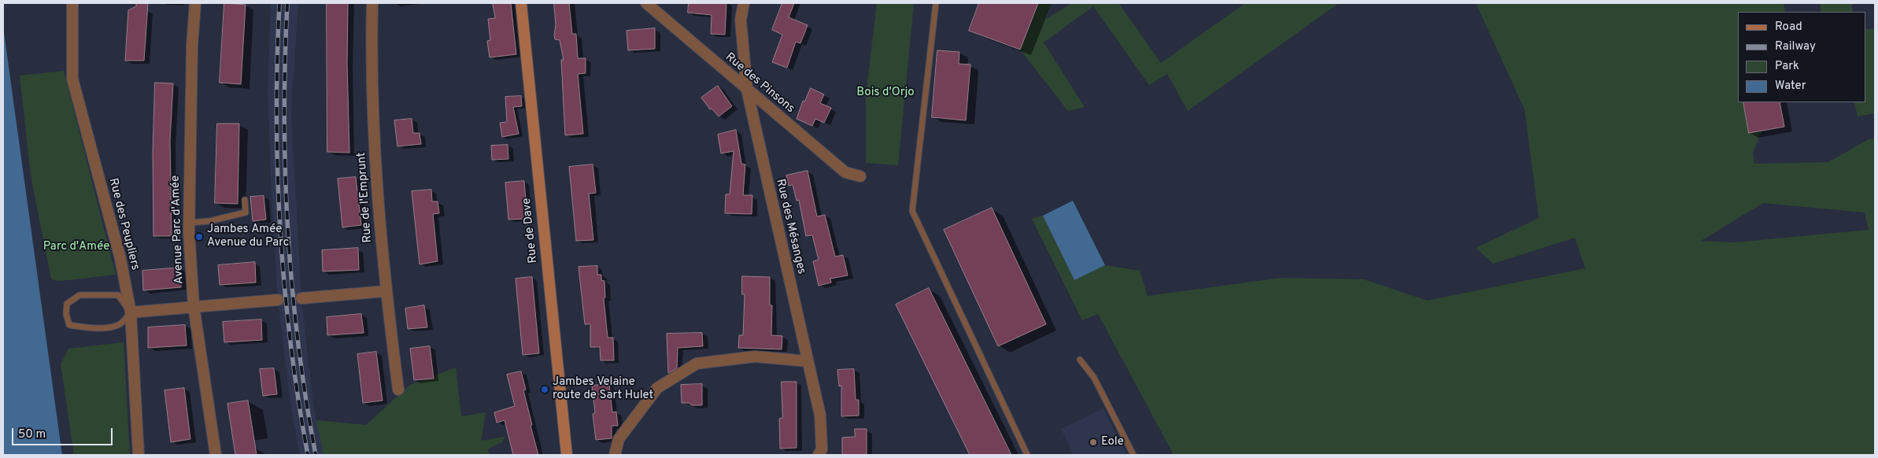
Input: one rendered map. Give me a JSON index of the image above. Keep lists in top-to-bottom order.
{
  "streets": {
    "main road": ["Rue de Dave"],
    "street": [
      "Rue des Pinsons",
      "Rue de l'Emprunt",
      "Rue des Peupliers",
      "Rue des Mésanges",
      "Avenue Parc d'Amée"
    ]
  },
  "crossings": [
    ["Rue des Pinsons", "Rue des Mésanges"]
  ],
  "parks": ["Bois d'Orjo", "Parc d'Amée"],
  "places": ["Jambes Amée Avenue du Parc", "Jambes Velaine route de Sart Hulet", "Eole"],
  "legend": [
    "Road",
    "Railway",
    "Park",
    "Water"
  ],
  "scale_bar": "50 m"
}
